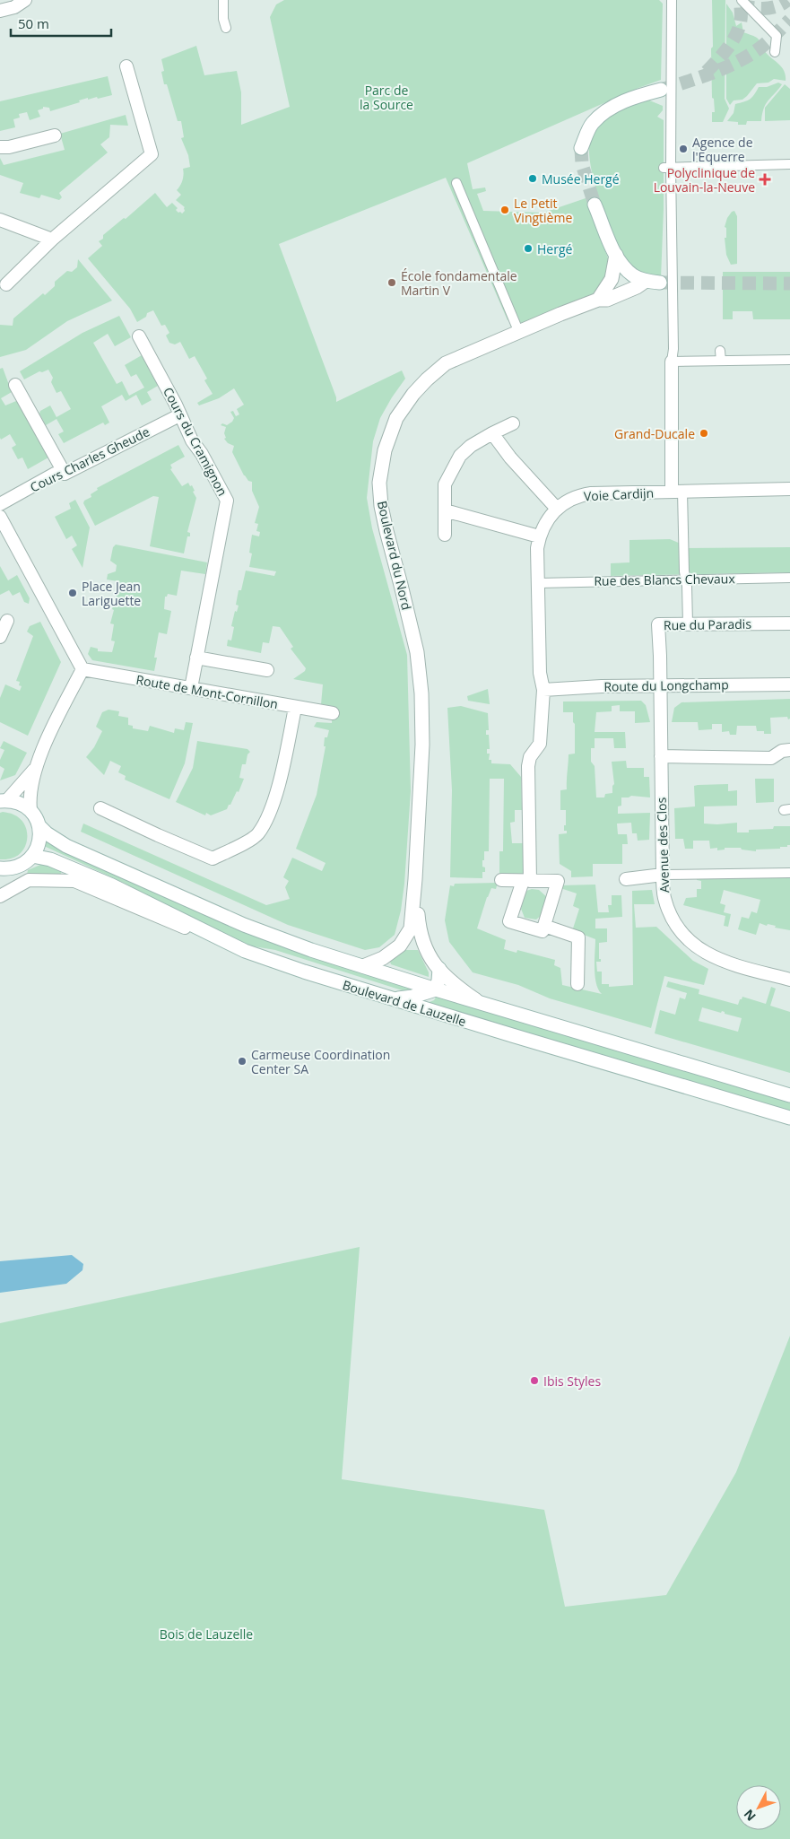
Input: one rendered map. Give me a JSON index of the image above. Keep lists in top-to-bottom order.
{
  "streets": {
    "main road": ["Boulevard du Nord", "Boulevard de Lauzelle"],
    "street": [
      "Cours du Cramignon",
      "Cours Charles Gheude",
      "Voie Cardijn",
      "Rue des Blancs Chevaux",
      "Rue du Paradis",
      "Route du Longchamp",
      "Route de Mont-Cornillon",
      "Avenue des Clos"
    ]
  },
  "crossings": [
    ["Cours du Cramignon", "Cours Charles Gheude"],
    ["Cours du Cramignon", "Route de Mont-Cornillon"],
    ["Voie Cardijn", "Rue des Blancs Chevaux"],
    ["Voie Cardijn", "Route du Longchamp"],
    ["Boulevard du Nord", "Boulevard de Lauzelle"],
    ["Rue du Paradis", "Route du Longchamp"],
    ["Rue du Paradis", "Avenue des Clos"],
    ["Route du Longchamp", "Avenue des Clos"]
  ],
  "parks": ["Parc de la Source", "Bois de Lauzelle"],
  "places": {
    "other": [
      "Agence de l'Equerre",
      "Musée Hergé",
      "Le Petit Vingtième",
      "Hergé",
      "École fondamentale Martin V",
      "Grand-Ducale",
      "Place Jean Lariguette",
      "Carmeuse Coordination Center SA",
      "Ibis Styles"
    ],
    "health": ["Polyclinique de Louvain-la-Neuve"]
  },
  "scale_bar": "50 m",
  "north": "bottom left"
}
